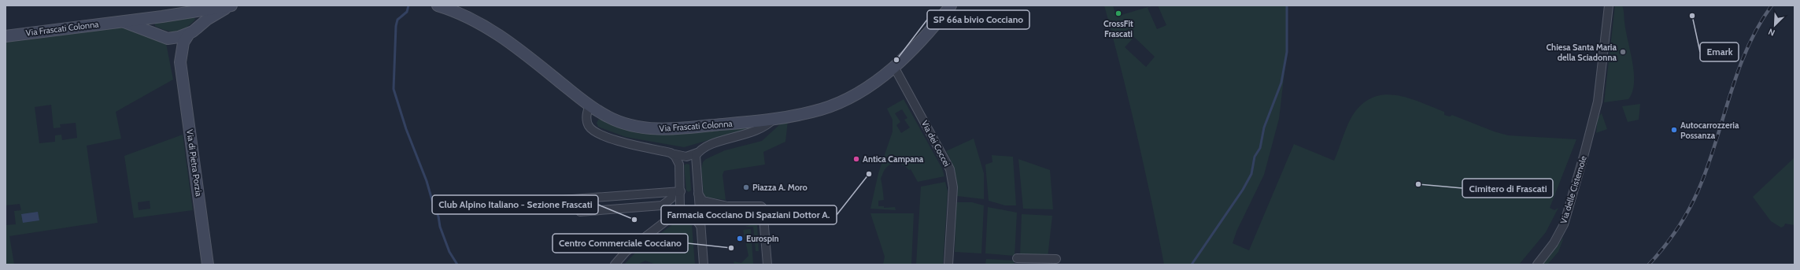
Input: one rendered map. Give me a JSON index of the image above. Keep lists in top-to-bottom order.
{
  "streets": {
    "street": [
      "Via Frascati Colonna",
      "Via dei Coccei",
      "Via di Pietra Porzia",
      "Via delle Cisternole"
    ]
  },
  "crossings": [
    ["Via Frascati Colonna", "Via dei Coccei"]
  ],
  "places": [
    "CrossFit Frascati",
    "Emark",
    "Chiesa Santa Maria della Sciadonna",
    "SP 66a bivio Cocciano",
    "Autocarrozzeria Possanza",
    "Antica Campana",
    "Farmacia Cocciano Di Spaziani Dottor A.",
    "Cimitero di Frascati",
    "Piazza A. Moro",
    "Club Alpino Italiano - Sezione Frascati",
    "Eurospin",
    "Centro Commerciale Cocciano"
  ],
  "north": "bottom left"
}
